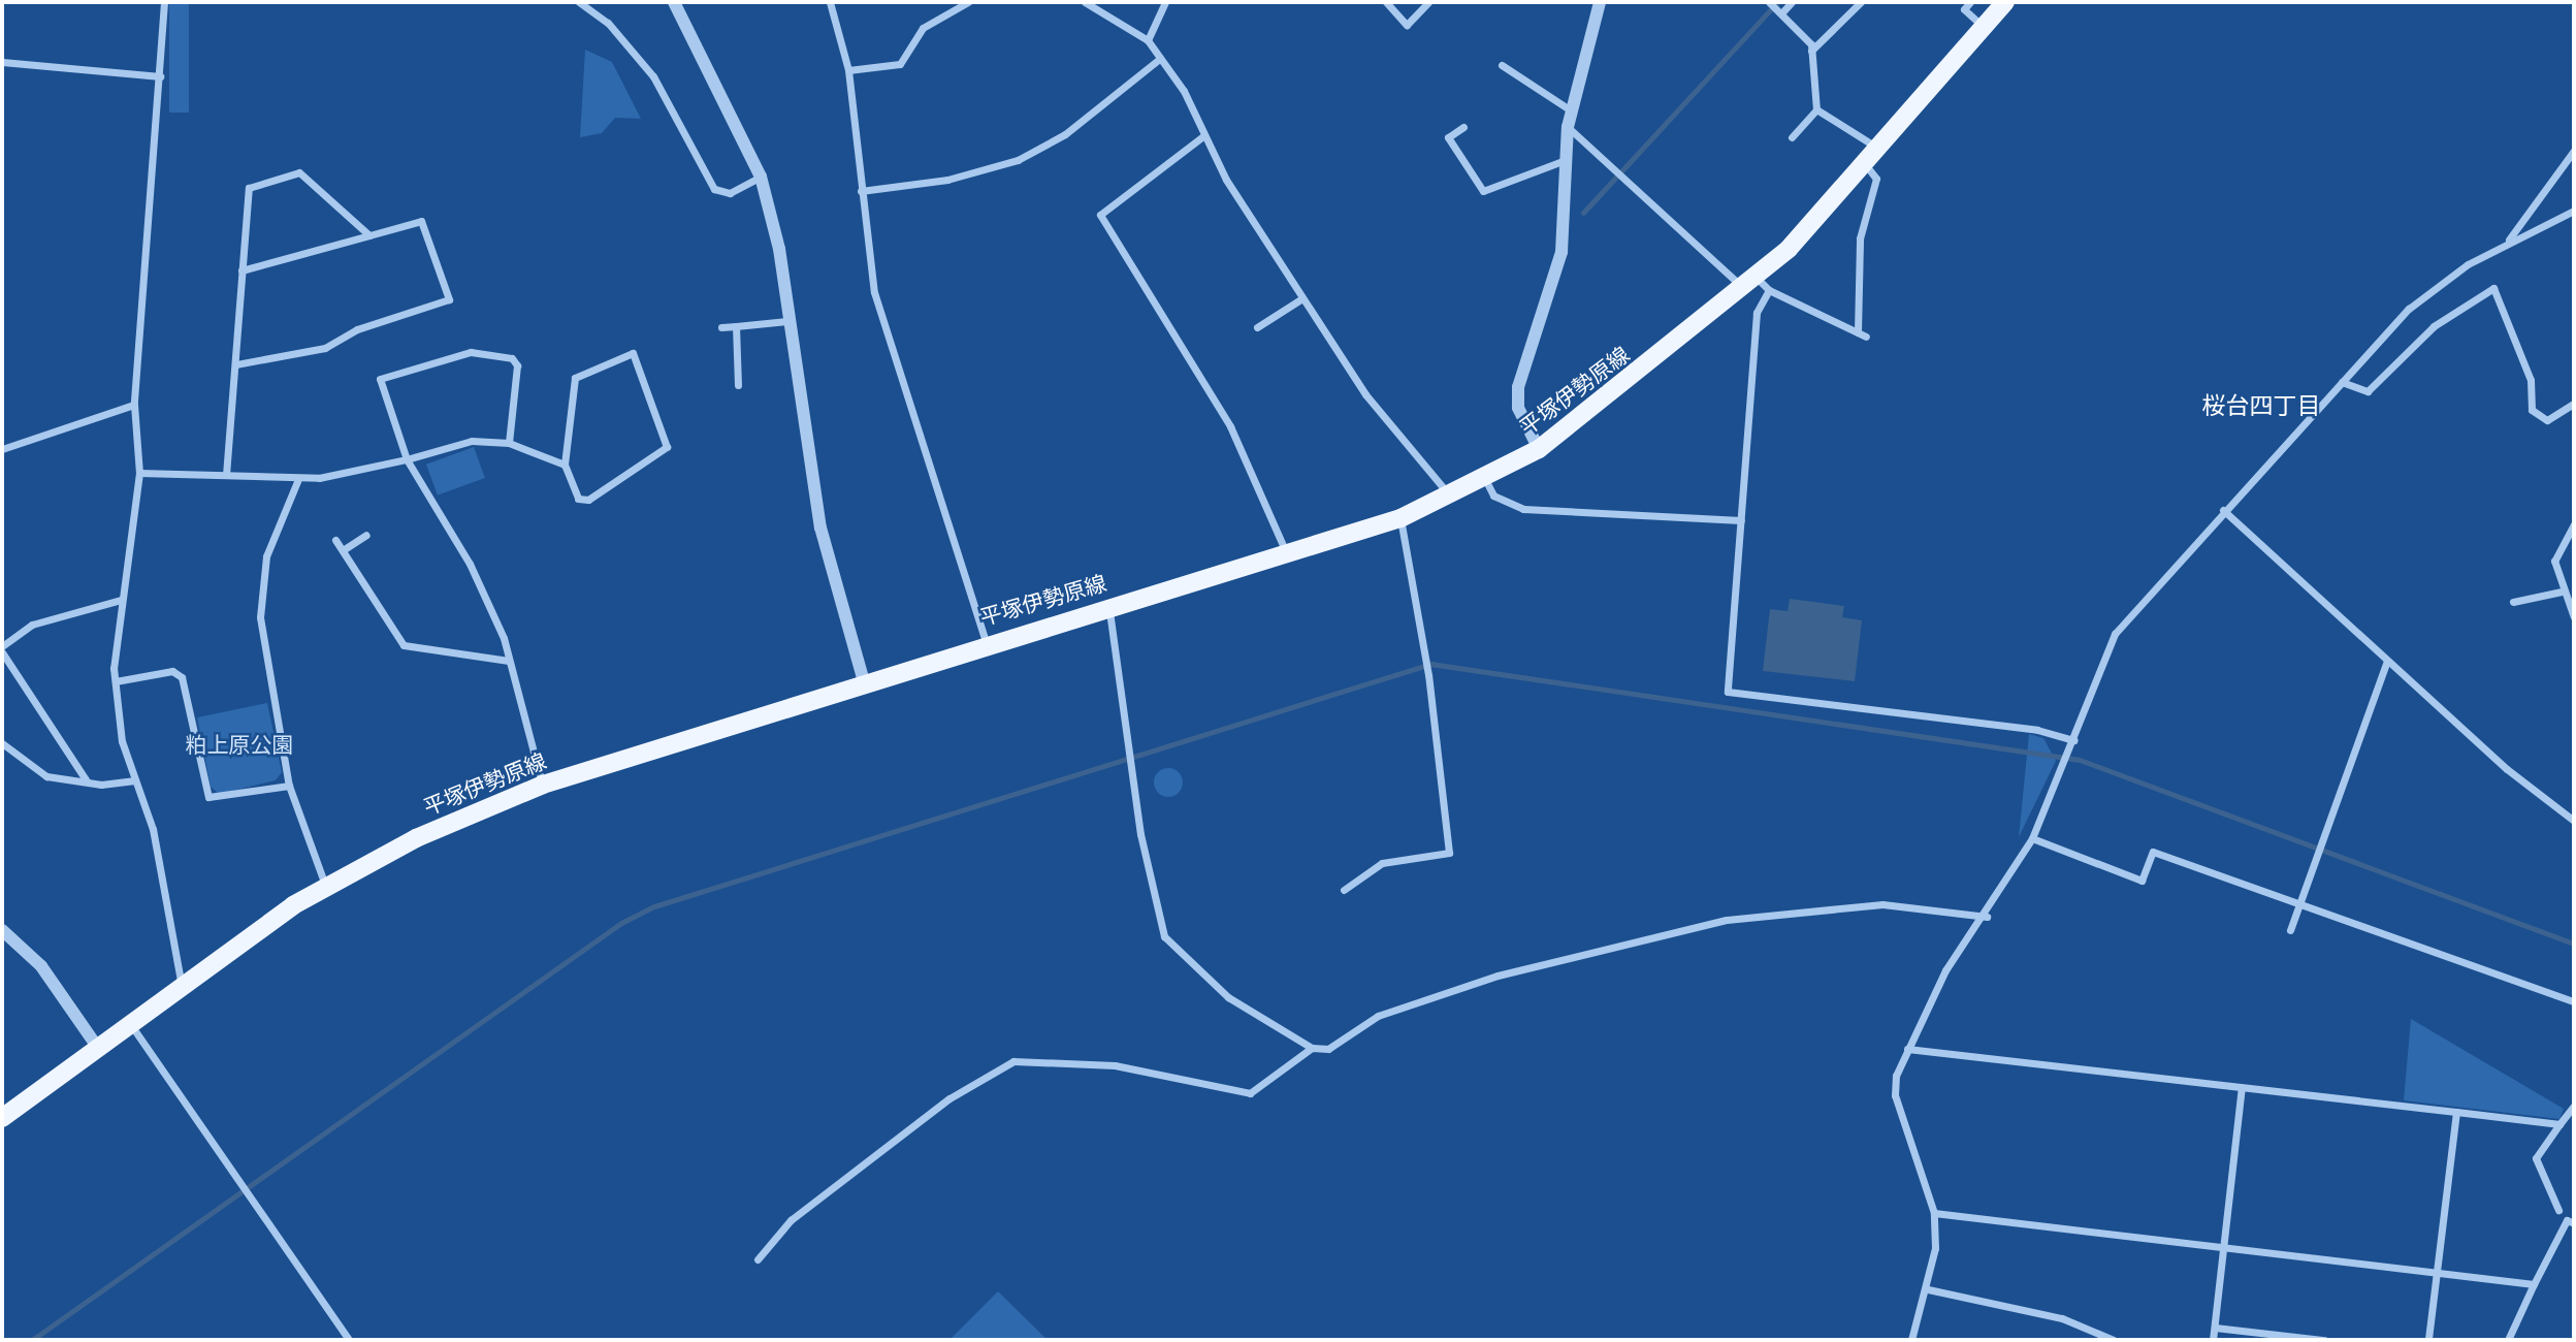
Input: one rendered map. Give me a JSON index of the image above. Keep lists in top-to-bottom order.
{
  "streets": {
    "main road": ["平塚伊勢原線"]
  },
  "districts": ["桜台四丁目"],
  "parks": ["粕上原公園"]
}
